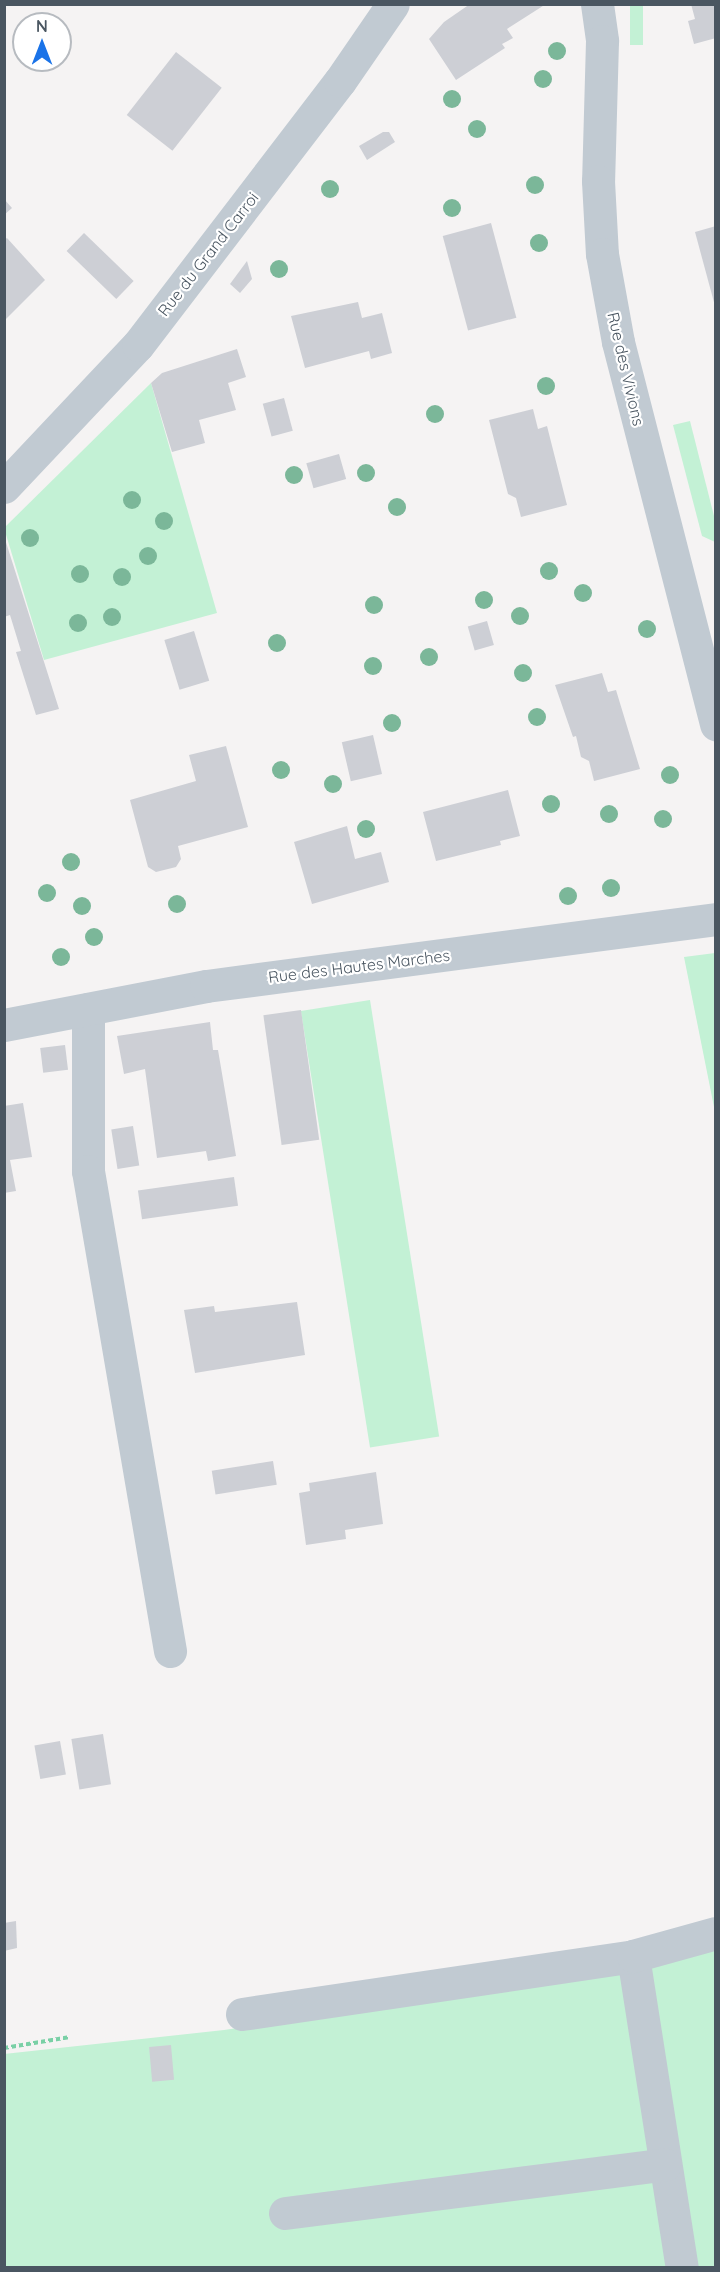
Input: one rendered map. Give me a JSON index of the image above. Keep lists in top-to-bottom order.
{
  "streets": {
    "street": ["Rue du Grand Carroi", "Rue des Vivions", "Rue des Hautes Marches"]
  },
  "north": "top"
}
